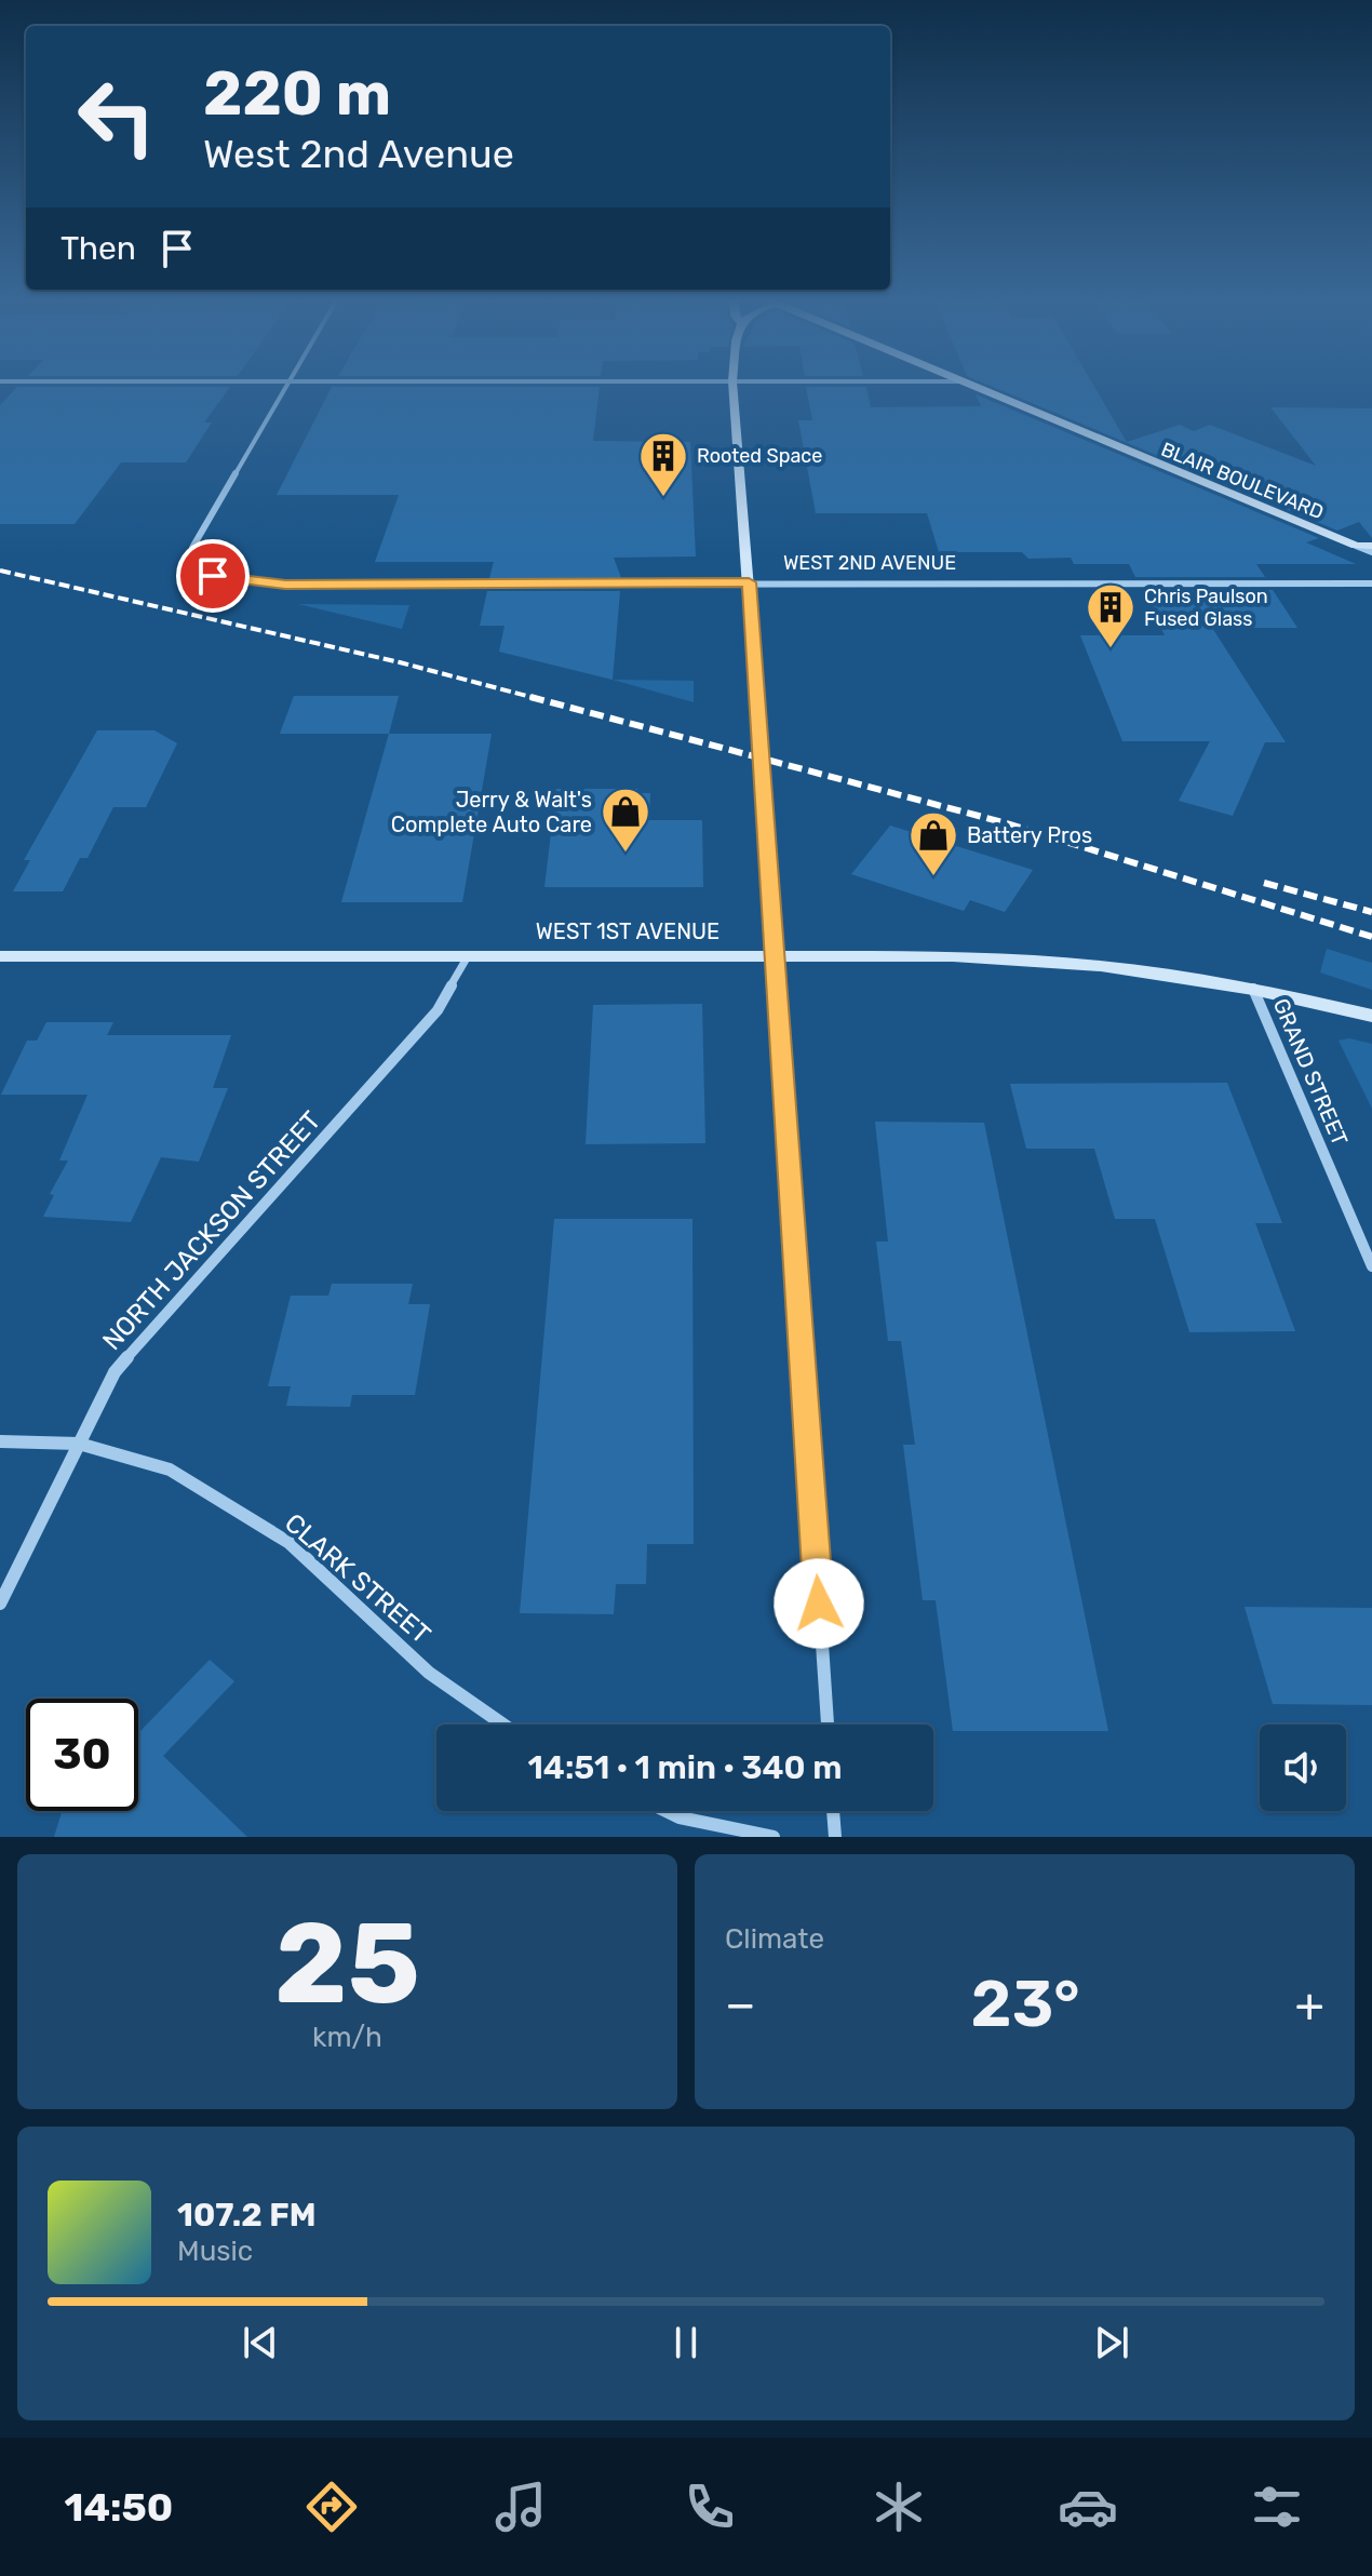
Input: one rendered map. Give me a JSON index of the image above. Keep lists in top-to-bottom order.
{
  "streets": {
    "street": [
      "BLAIR BOULEVARD",
      "WEST 2ND AVENUE",
      "WEST 1ST AVENUE",
      "GRAND STREET",
      "NORTH JACKSON STREET",
      "CLARK STREET"
    ]
  },
  "crossings": [
    ["WEST 1ST AVENUE", "GRAND STREET"],
    ["WEST 1ST AVENUE", "NORTH JACKSON STREET"],
    ["NORTH JACKSON STREET", "CLARK STREET"]
  ],
  "places": {
    "building": ["Rooted Space", "Chris Paulson Fused Glass"],
    "shop": ["Jerry & Walt's Complete Auto Care", "Battery Pros"]
  },
  "page": {
    "turn": ["220 m", "West 2nd Avenue"],
    "then": "Then",
    "limit": "30",
    "trip": "14:51 · 1 min · 340 m",
    "tile": [
      ["25", "km/h"],
      "Climate"
    ],
    "heat": ["−", "23°", "+"],
    "song": ["107.2 FM", "Music"],
    "tabs": "14:50"
  }
}
